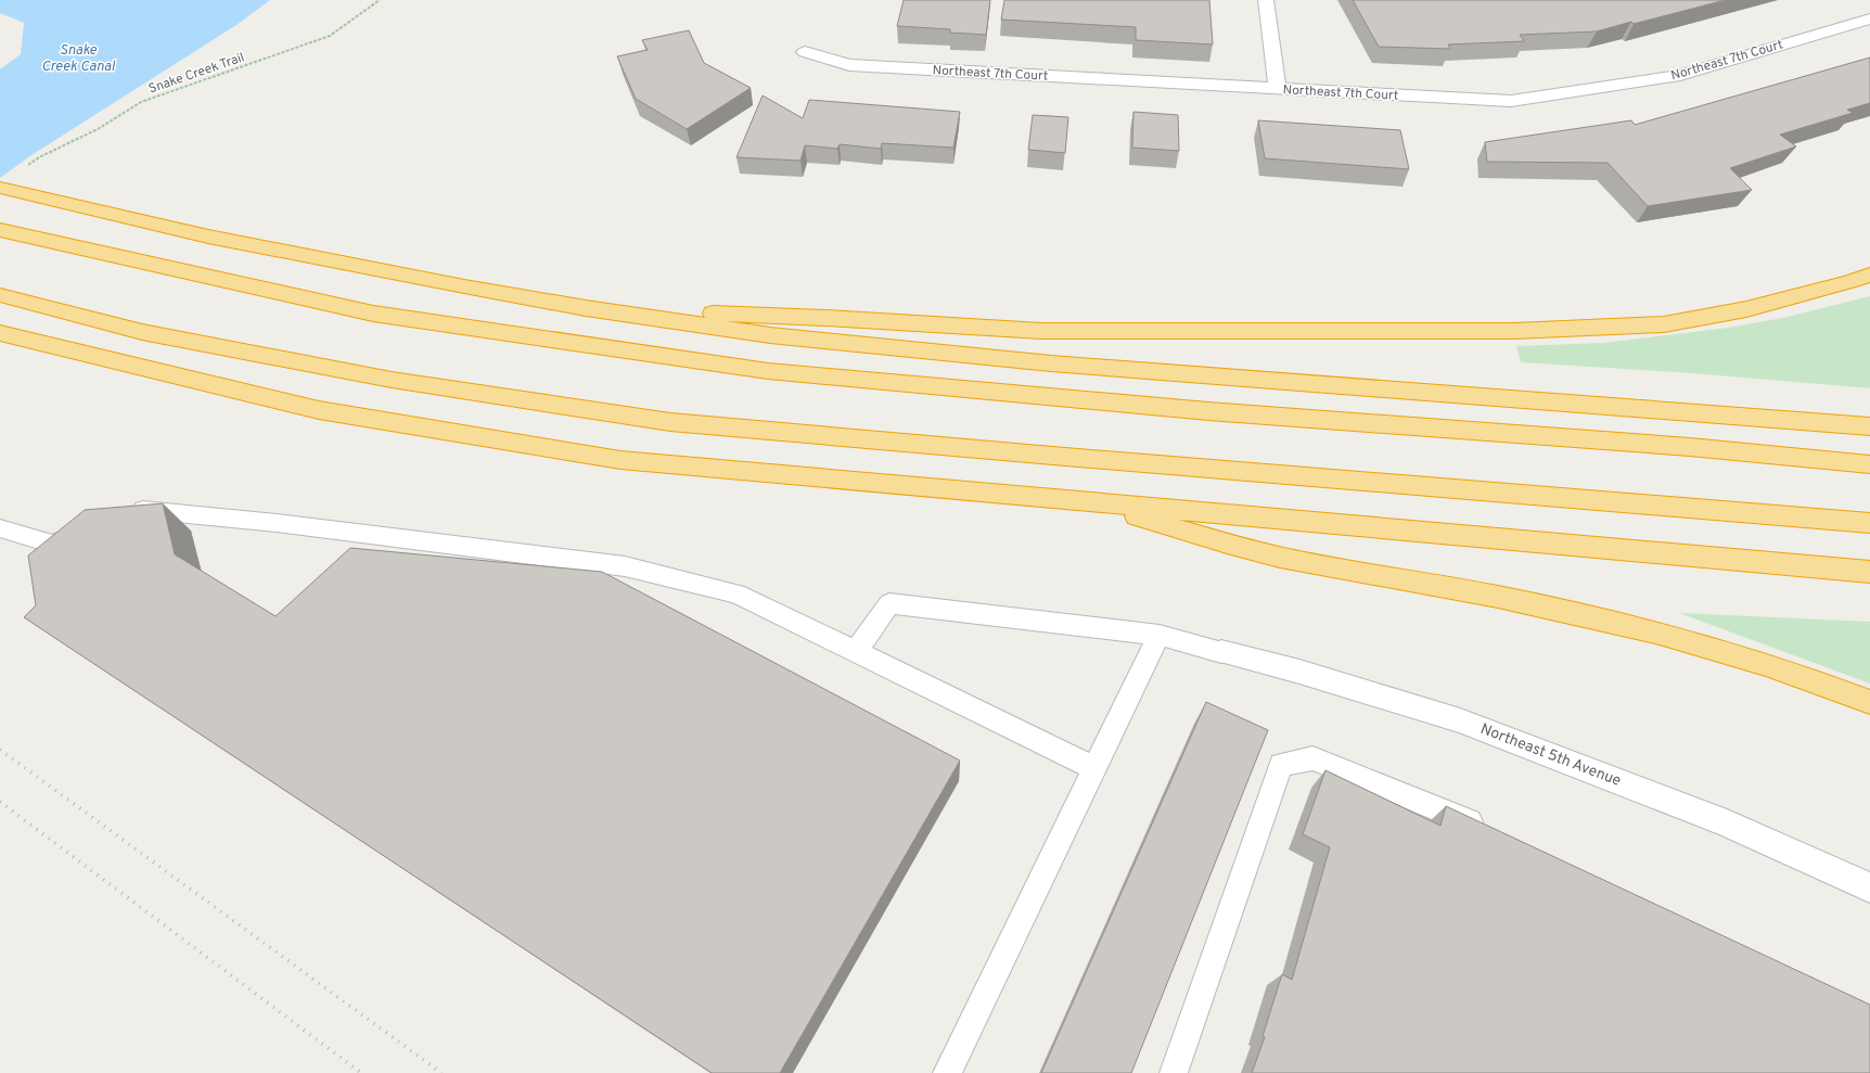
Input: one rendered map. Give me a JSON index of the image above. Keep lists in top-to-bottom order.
{
  "streets": {
    "street": ["Northeast 7th Court", "Northeast 5th Avenue"],
    "path": ["Snake Creek Trail"]
  },
  "water": ["Snake Creek Canal"]
}
